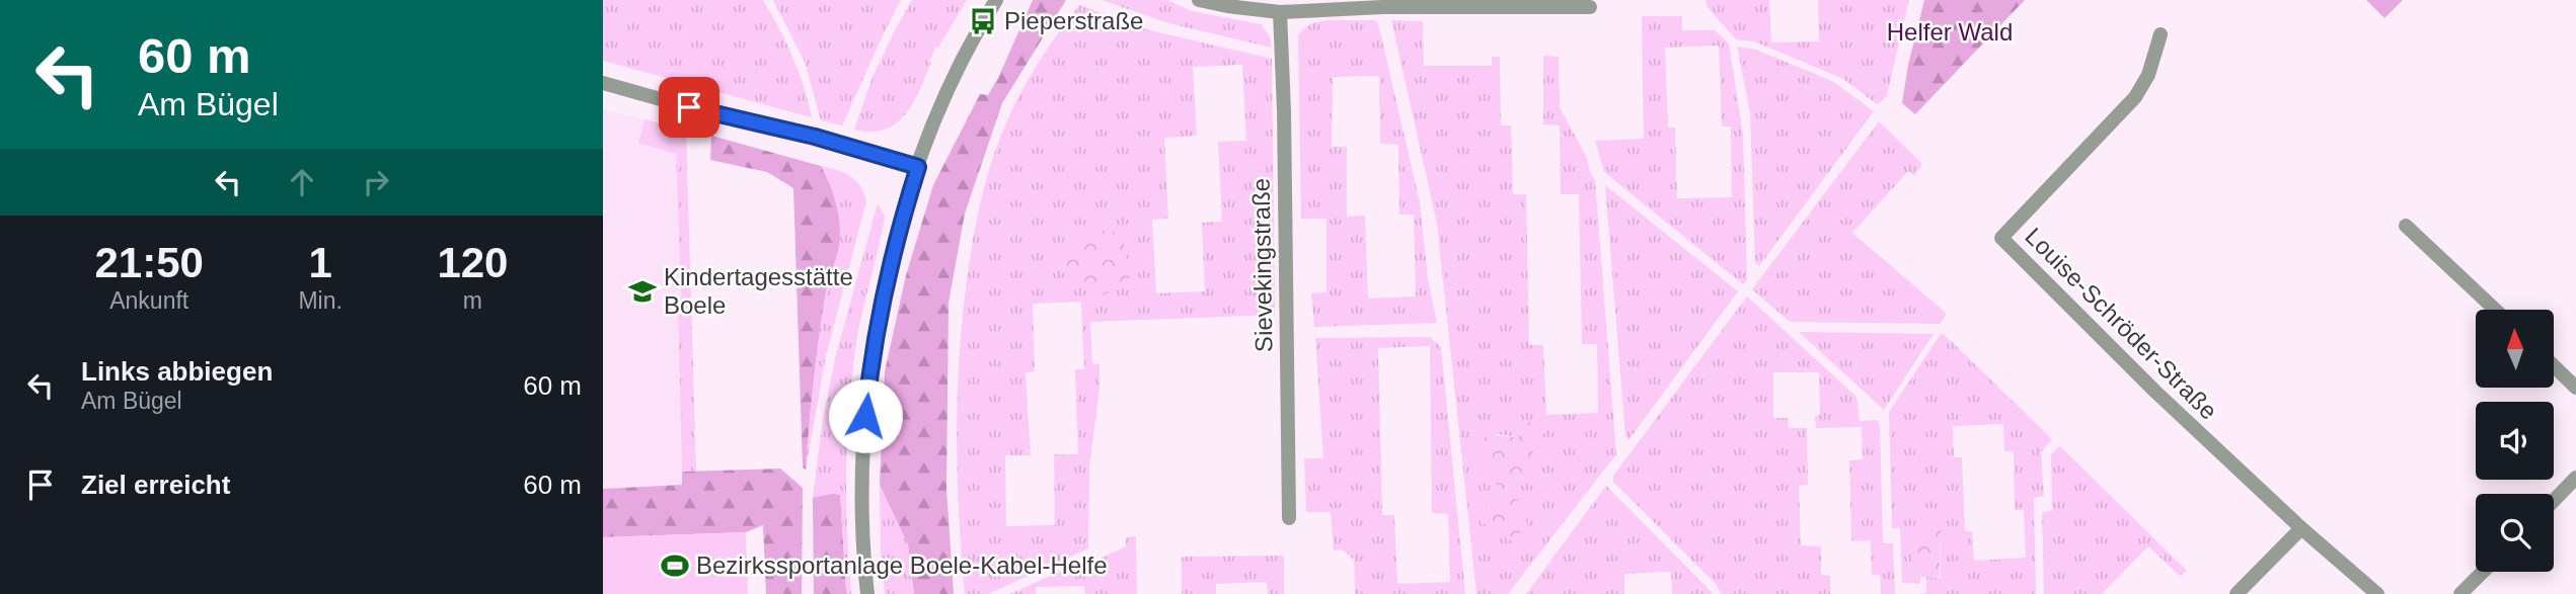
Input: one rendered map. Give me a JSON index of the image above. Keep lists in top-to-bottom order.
{
  "streets": {
    "street": ["Sievekingstraße", "Louise-Schröder-Straße"]
  },
  "parks": ["Helfer Wald"],
  "places": {
    "bus stop": ["Pieperstraße"],
    "school or university": ["Kindertagesstätte Boele"],
    "sports": ["Bezirkssportanlage Boele-Kabel-Helfe"]
  },
  "north": "top",
  "page": {
    "turn": ["60 m", "Am Bügel"],
    "eta": [
      "21:50",
      "Ankunft",
      "1",
      "Min.",
      "120",
      "m"
    ],
    "list": [
      {
        "name": "Links abbiegen",
        "note": "Am Bügel",
        "value": "60 m"
      },
      {
        "name": "Ziel erreicht",
        "value": "60 m"
      }
    ]
  }
}
